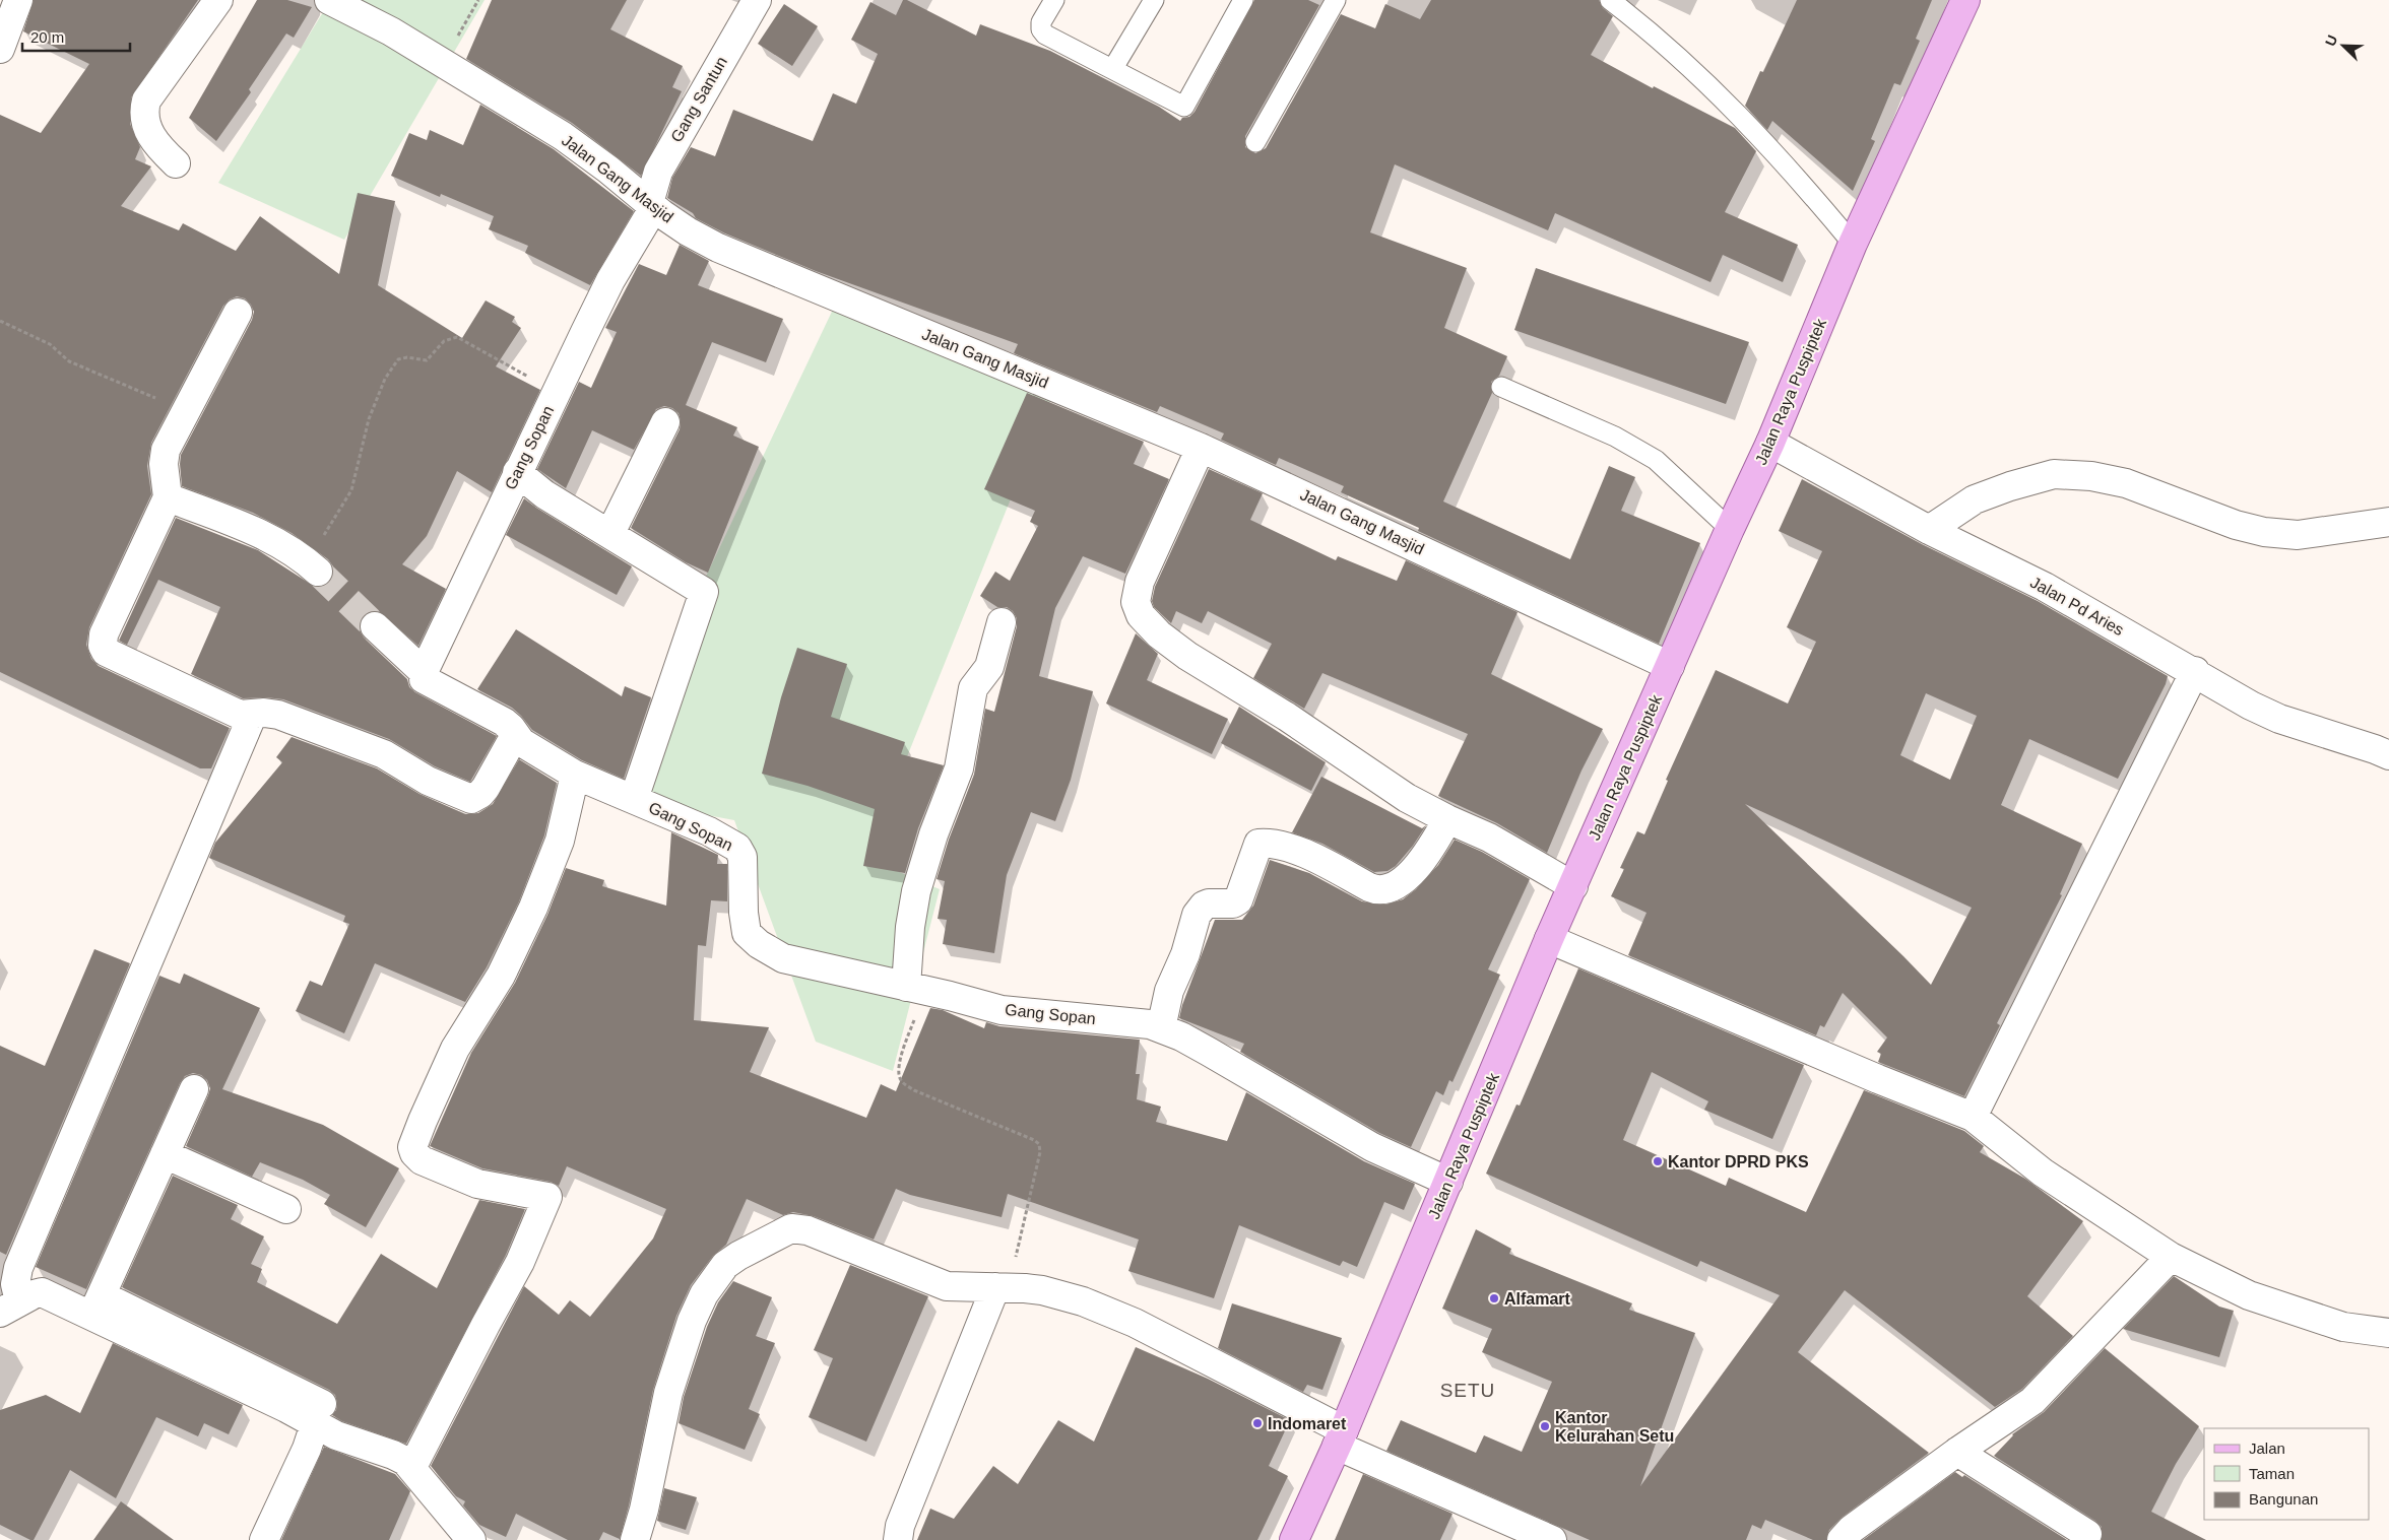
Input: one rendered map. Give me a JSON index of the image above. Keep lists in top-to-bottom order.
{
  "streets": {
    "main road": ["Jalan Raya Puspiptek"],
    "street": [
      "Gang Santun",
      "Jalan Gang Masjid",
      "Gang Sopan",
      "Jalan Pd Aries"
    ]
  },
  "crossings": [
    ["Gang Santun", "Jalan Gang Masjid"],
    ["Gang Santun", "Gang Sopan"],
    ["Jalan Gang Masjid", "Jalan Raya Puspiptek"],
    ["Jalan Gang Masjid", "Gang Sopan"],
    ["Jalan Raya Puspiptek", "Gang Sopan"],
    ["Jalan Raya Puspiptek", "Jalan Pd Aries"]
  ],
  "districts": ["SETU"],
  "places": [
    "Kantor DPRD PKS",
    "Alfamart",
    "Indomaret",
    "Kantor Kelurahan Setu"
  ],
  "legend": ["Jalan", "Taman", "Bangunan"],
  "scale_bar": "20 m",
  "north": "top left"
}
